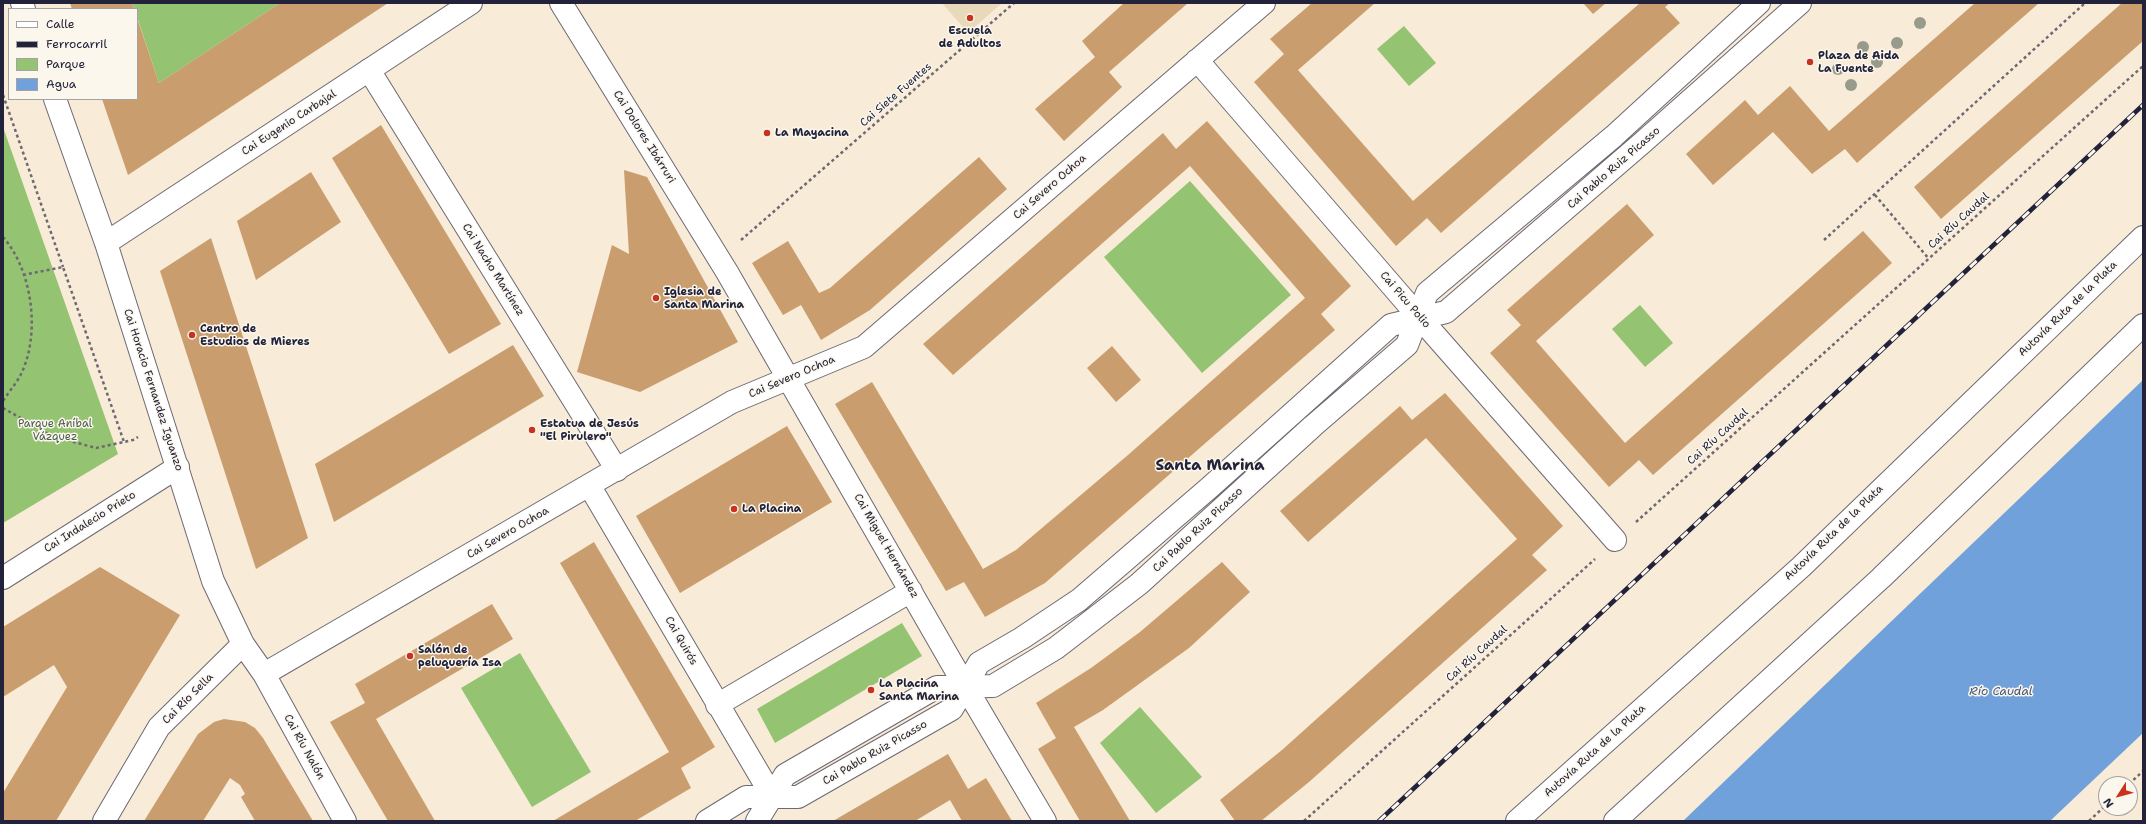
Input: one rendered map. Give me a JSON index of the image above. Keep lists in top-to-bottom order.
{
  "streets": {
    "main road": [
      "Cai Eugenio Carbajal",
      "Cai Dolores Ibárruri",
      "Cai Pablo Ruiz Picasso",
      "Cai Severo Ochoa",
      "Cai Nacho Martínez",
      "Cai Picu Polio",
      "Autovía Ruta de la Plata",
      "Cai Horacio Fernandez Iguanzo",
      "Cai Indalecio Prieto",
      "Cai Miguel Hernández",
      "Cai Quirós",
      "Cai Río Sella",
      "Cai Ríu Nalón"
    ],
    "path": ["Cai Siete Fuentes", "Cai Ríu Caudal"]
  },
  "crossings": [
    ["Cai Siete Fuentes", "Cai Dolores Ibárruri"],
    ["Cai Siete Fuentes", "Cai Miguel Hernández"],
    ["Cai Eugenio Carbajal", "Cai Nacho Martínez"],
    ["Cai Eugenio Carbajal", "Cai Horacio Fernandez Iguanzo"],
    ["Cai Dolores Ibárruri", "Cai Miguel Hernández"],
    ["Cai Pablo Ruiz Picasso", "Cai Picu Polio"],
    ["Cai Pablo Ruiz Picasso", "Cai Miguel Hernández"],
    ["Cai Pablo Ruiz Picasso", "Cai Quirós"],
    ["Cai Severo Ochoa", "Cai Nacho Martínez"],
    ["Cai Severo Ochoa", "Cai Picu Polio"],
    ["Cai Severo Ochoa", "Cai Horacio Fernandez Iguanzo"],
    ["Cai Severo Ochoa", "Cai Miguel Hernández"],
    ["Cai Severo Ochoa", "Cai Quirós"],
    ["Cai Severo Ochoa", "Cai Ríu Nalón"],
    ["Cai Ríu Caudal", "Cai Picu Polio"],
    ["Cai Horacio Fernandez Iguanzo", "Cai Indalecio Prieto"],
    ["Cai Horacio Fernandez Iguanzo", "Cai Río Sella"],
    ["Cai Horacio Fernandez Iguanzo", "Cai Ríu Nalón"]
  ],
  "districts": ["Santa Marina"],
  "water": ["Río Caudal"],
  "parks": ["Parque Aníbal Vázquez"],
  "places": [
    "Escuela de Adultos",
    "Plaza de Aida La Fuente",
    "La Mayacina",
    "Iglesia de Santa Marina",
    "Centro de Estudios de Mieres",
    "Estatua de Jesús \"El Pirulero\"",
    "La Placina",
    "Salón de peluquería Isa",
    "La Placina Santa Marina"
  ],
  "legend": [
    "Calle",
    "Ferrocarril",
    "Parque",
    "Agua"
  ],
  "north": "bottom left"
}
